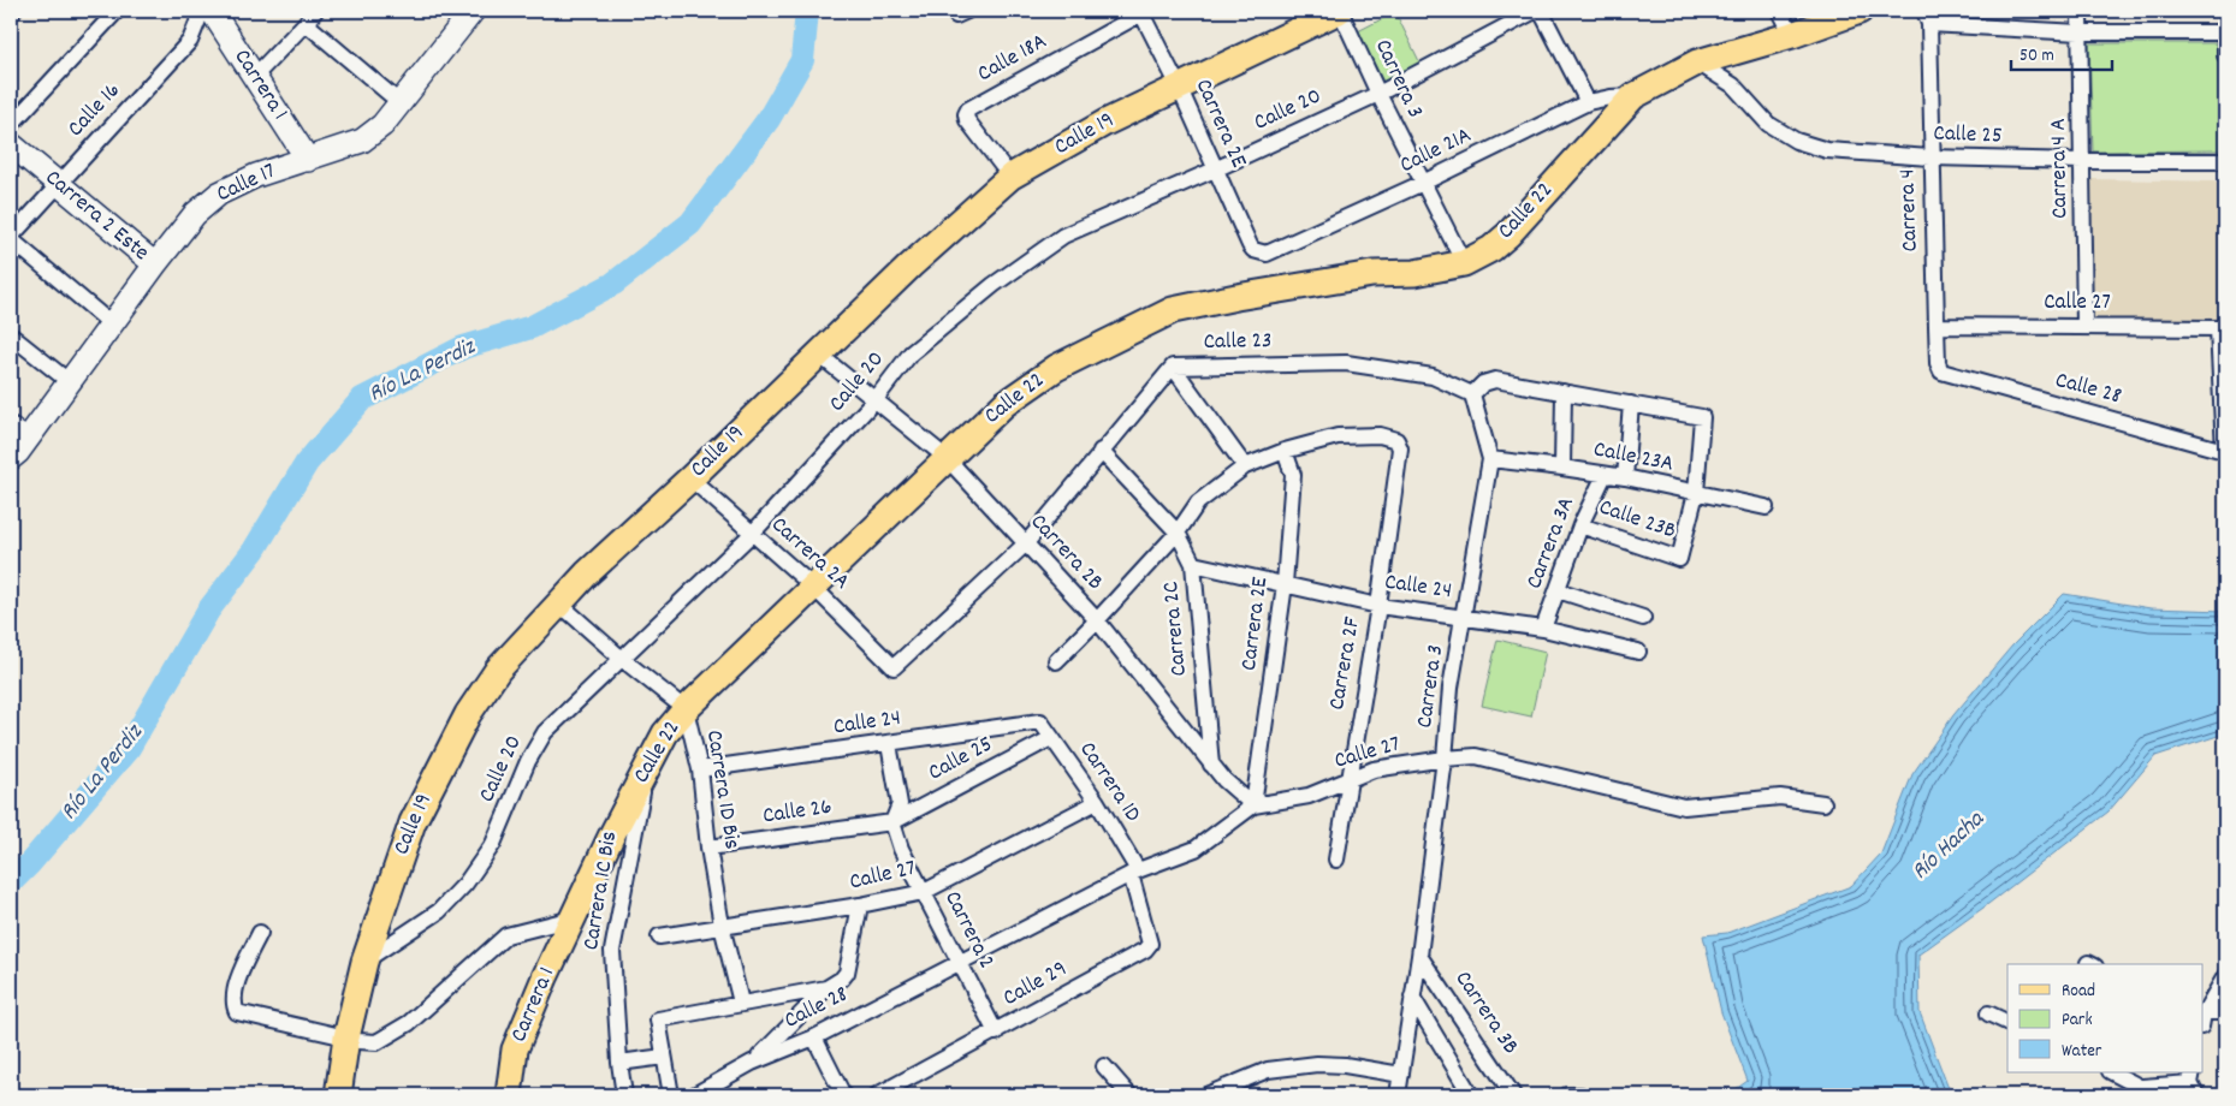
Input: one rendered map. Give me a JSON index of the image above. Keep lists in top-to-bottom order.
{
  "streets": {
    "main road": [
      "Carrera 1",
      "Calle 19",
      "Calle 17",
      "Calle 22",
      "Carrera 2 Este"
    ],
    "street": [
      "Calle 18A",
      "Carrera 3",
      "Calle 16",
      "Calle 20",
      "Carrera 2E",
      "Calle 25",
      "Calle 21A",
      "Carrera 4 A",
      "Carrera 4",
      "Calle 27",
      "Calle 23",
      "Calle 28",
      "Calle 23A",
      "Calle 23B",
      "Carrera 3A",
      "Carrera 2B",
      "Carrera 2A",
      "Calle 24",
      "Carrera 2C",
      "Carrera 2F",
      "Carrera 1D",
      "Carrera 1D Bis",
      "Calle 26",
      "Carrera 1C Bis",
      "Carrera 2",
      "Calle 29",
      "Carrera 3B"
    ]
  },
  "crossings": [
    ["Calle 18A", "Carrera 2E"],
    ["Calle 18A", "Calle 19"],
    ["Carrera 3", "Calle 20"],
    ["Carrera 3", "Calle 19"],
    ["Carrera 3", "Calle 21A"],
    ["Carrera 3", "Calle 22"],
    ["Carrera 3", "Calle 27"],
    ["Carrera 3", "Calle 23"],
    ["Carrera 3", "Calle 23A"],
    ["Carrera 3", "Calle 24"],
    ["Carrera 3", "Carrera 3B"],
    ["Carrera 1", "Calle 17"],
    ["Carrera 1", "Calle 22"],
    ["Calle 16", "Carrera 2 Este"],
    ["Calle 20", "Carrera 2E"],
    ["Calle 20", "Calle 19"],
    ["Calle 20", "Carrera 2B"],
    ["Calle 20", "Carrera 2A"],
    ["Calle 20", "Carrera 1D Bis"],
    ["Carrera 2E", "Calle 19"],
    ["Carrera 2E", "Calle 21A"],
    ["Carrera 2E", "Calle 27"],
    ["Carrera 2E", "Carrera 2B"],
    ["Carrera 2E", "Calle 24"],
    ["Carrera 2E", "Carrera 2F"],
    ["Calle 19", "Carrera 2B"],
    ["Calle 19", "Carrera 2A"],
    ["Calle 19", "Carrera 1D Bis"],
    ["Calle 25", "Carrera 4 A"],
    ["Calle 25", "Carrera 4"],
    ["Calle 25", "Calle 22"],
    ["Calle 25", "Carrera 1D"],
    ["Calle 25", "Calle 26"],
    ["Calle 25", "Carrera 2"],
    ["Calle 21A", "Calle 22"],
    ["Carrera 4 A", "Calle 27"],
    ["Calle 17", "Carrera 2 Este"],
    ["Carrera 4", "Calle 27"],
    ["Carrera 4", "Calle 28"],
    ["Calle 22", "Carrera 2B"],
    ["Calle 22", "Carrera 2A"],
    ["Calle 22", "Carrera 1D Bis"],
    ["Calle 22", "Carrera 1C Bis"],
    ["Calle 27", "Calle 28"],
    ["Calle 27", "Carrera 2B"],
    ["Calle 27", "Carrera 2F"],
    ["Calle 27", "Carrera 1D"],
    ["Calle 27", "Carrera 1D Bis"],
    ["Calle 27", "Carrera 2"],
    ["Calle 27", "Calle 29"],
    ["Calle 23", "Carrera 2B"],
    ["Calle 23", "Carrera 2A"],
    ["Calle 23", "Carrera 2C"],
    ["Calle 28", "Carrera 2"],
    ["Calle 23A", "Calle 23B"],
    ["Calle 23A", "Carrera 3A"],
    ["Calle 23B", "Carrera 3A"],
    ["Carrera 3A", "Calle 24"],
    ["Carrera 2B", "Carrera 2C"],
    ["Calle 24", "Carrera 2C"],
    ["Calle 24", "Carrera 2F"],
    ["Calle 24", "Carrera 1D"],
    ["Calle 24", "Carrera 1D Bis"],
    ["Calle 24", "Carrera 2"],
    ["Carrera 1D", "Calle 29"],
    ["Carrera 1D Bis", "Calle 26"],
    ["Calle 26", "Carrera 2"],
    ["Carrera 2", "Calle 29"]
  ],
  "water": ["Río La Perdiz", "Río Hacha"],
  "legend": ["Road", "Park", "Water"],
  "scale_bar": "50 m"
}
